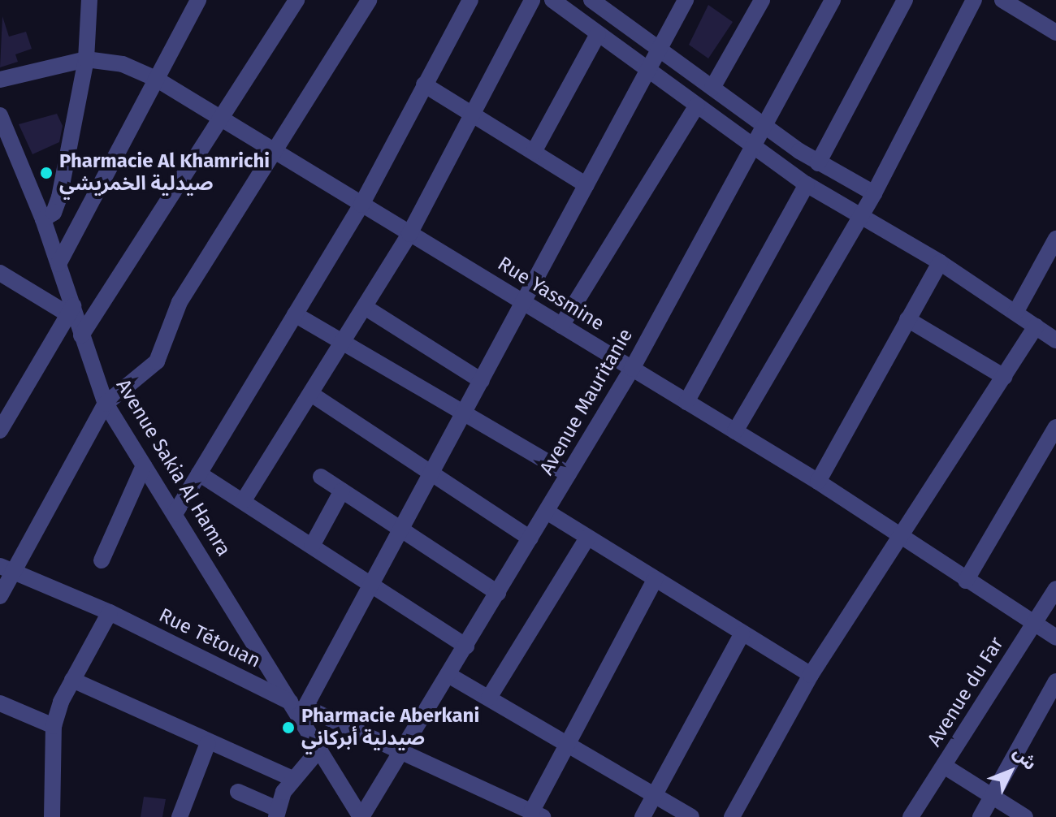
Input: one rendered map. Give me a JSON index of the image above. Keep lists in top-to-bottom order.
{
  "streets": {
    "street": [
      "Rue Yassmine",
      "Avenue Mauritanie",
      "Avenue Sakia Al Hamra",
      "Rue Tétouan",
      "Avenue du Far"
    ]
  },
  "crossings": [
    ["Rue Yassmine", "Avenue Mauritanie"],
    ["Rue Yassmine", "Avenue du Far"],
    ["Avenue Mauritanie", "Avenue Sakia Al Hamra"],
    ["Avenue Mauritanie", "Rue Tétouan"],
    ["Avenue Sakia Al Hamra", "Rue Tétouan"]
  ],
  "places": ["Pharmacie Al Khamrichi صيدلية الخمريشي", "Pharmacie Aberkani صيدلية أبركاني"],
  "north": "top right"
}
